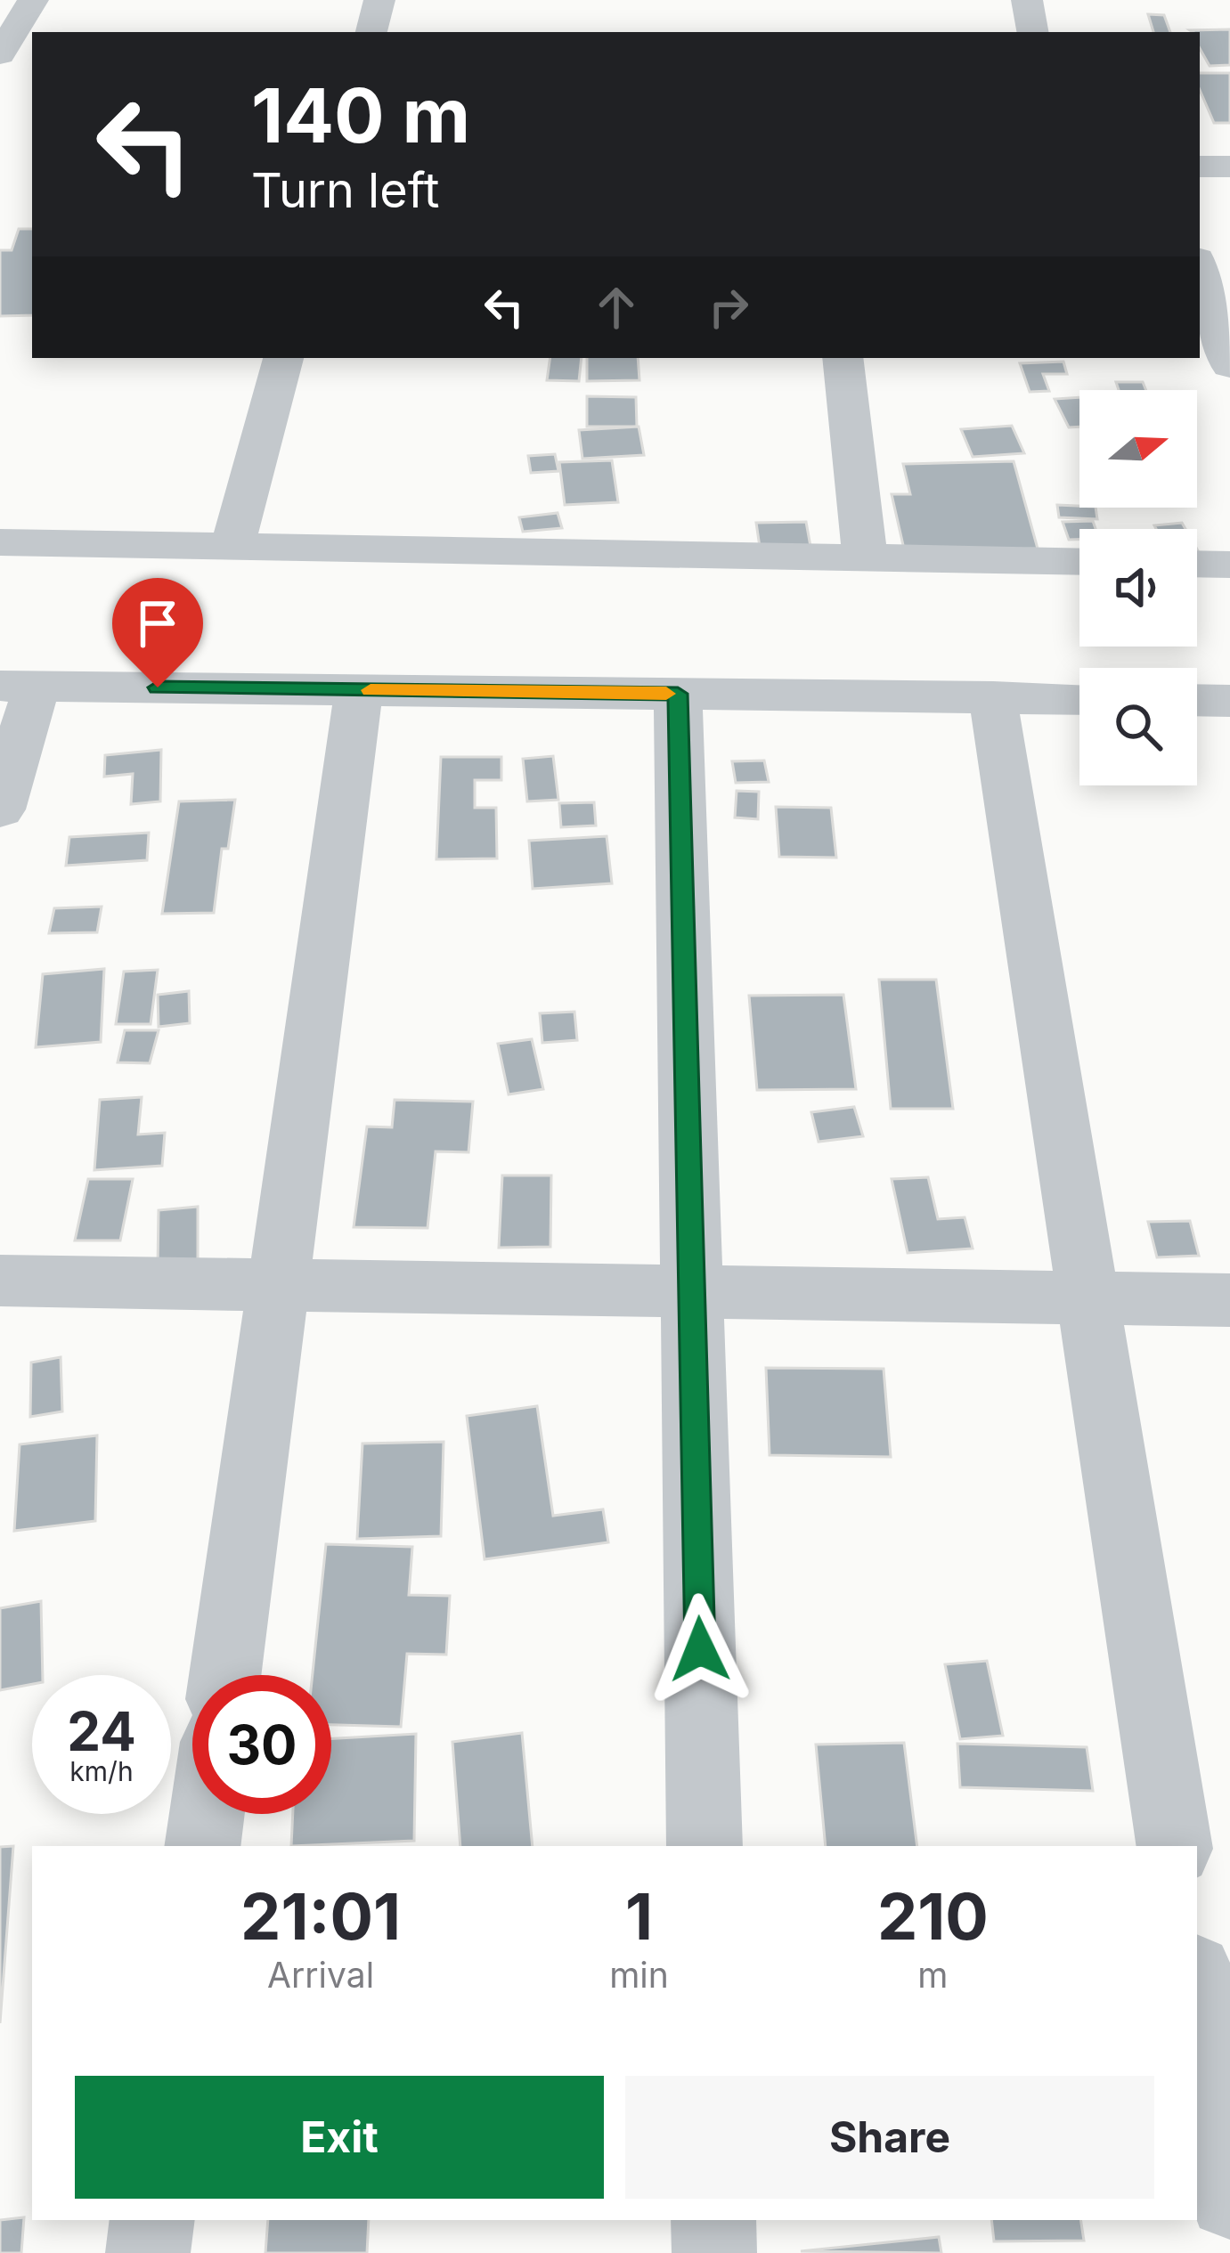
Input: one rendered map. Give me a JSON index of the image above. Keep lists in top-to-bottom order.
{
  "north": "right",
  "page": {
    "turn": ["140 m", "Turn left"],
    "speed": "24 km/h",
    "limit": "30",
    "eta": [
      "21:01",
      "Arrival",
      "1",
      "min",
      "210",
      "m"
    ],
    "buttons": ["Exit", "Share"]
  }
}
